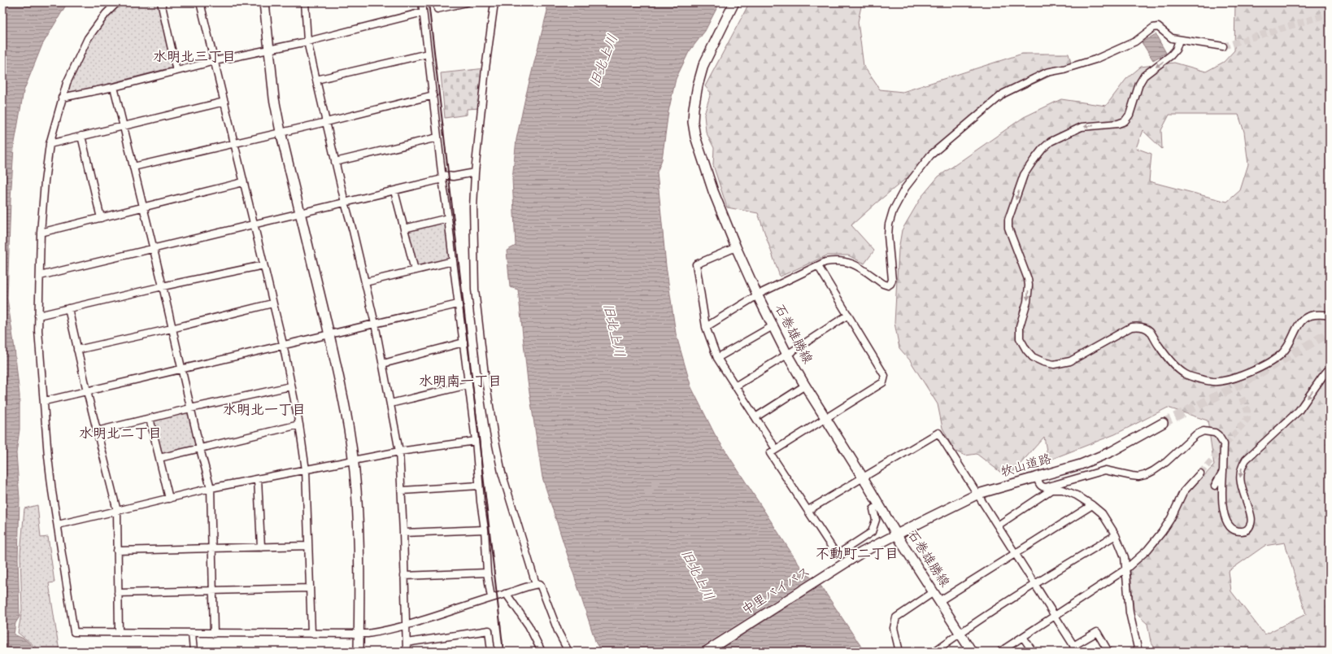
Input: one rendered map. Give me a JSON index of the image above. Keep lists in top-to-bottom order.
{
  "streets": {
    "street": ["石巻雄勝線", "牧山道路", "中里バイパス"]
  },
  "crossings": [
    ["石巻雄勝線", "牧山道路"],
    ["石巻雄勝線", "中里バイパス"],
    ["牧山道路", "中里バイパス"]
  ],
  "districts": [
    "水明北三丁目",
    "水明南一丁目",
    "水明北一丁目",
    "水明北二丁目",
    "不動町二丁目"
  ],
  "water": ["旧北上川"]
}
